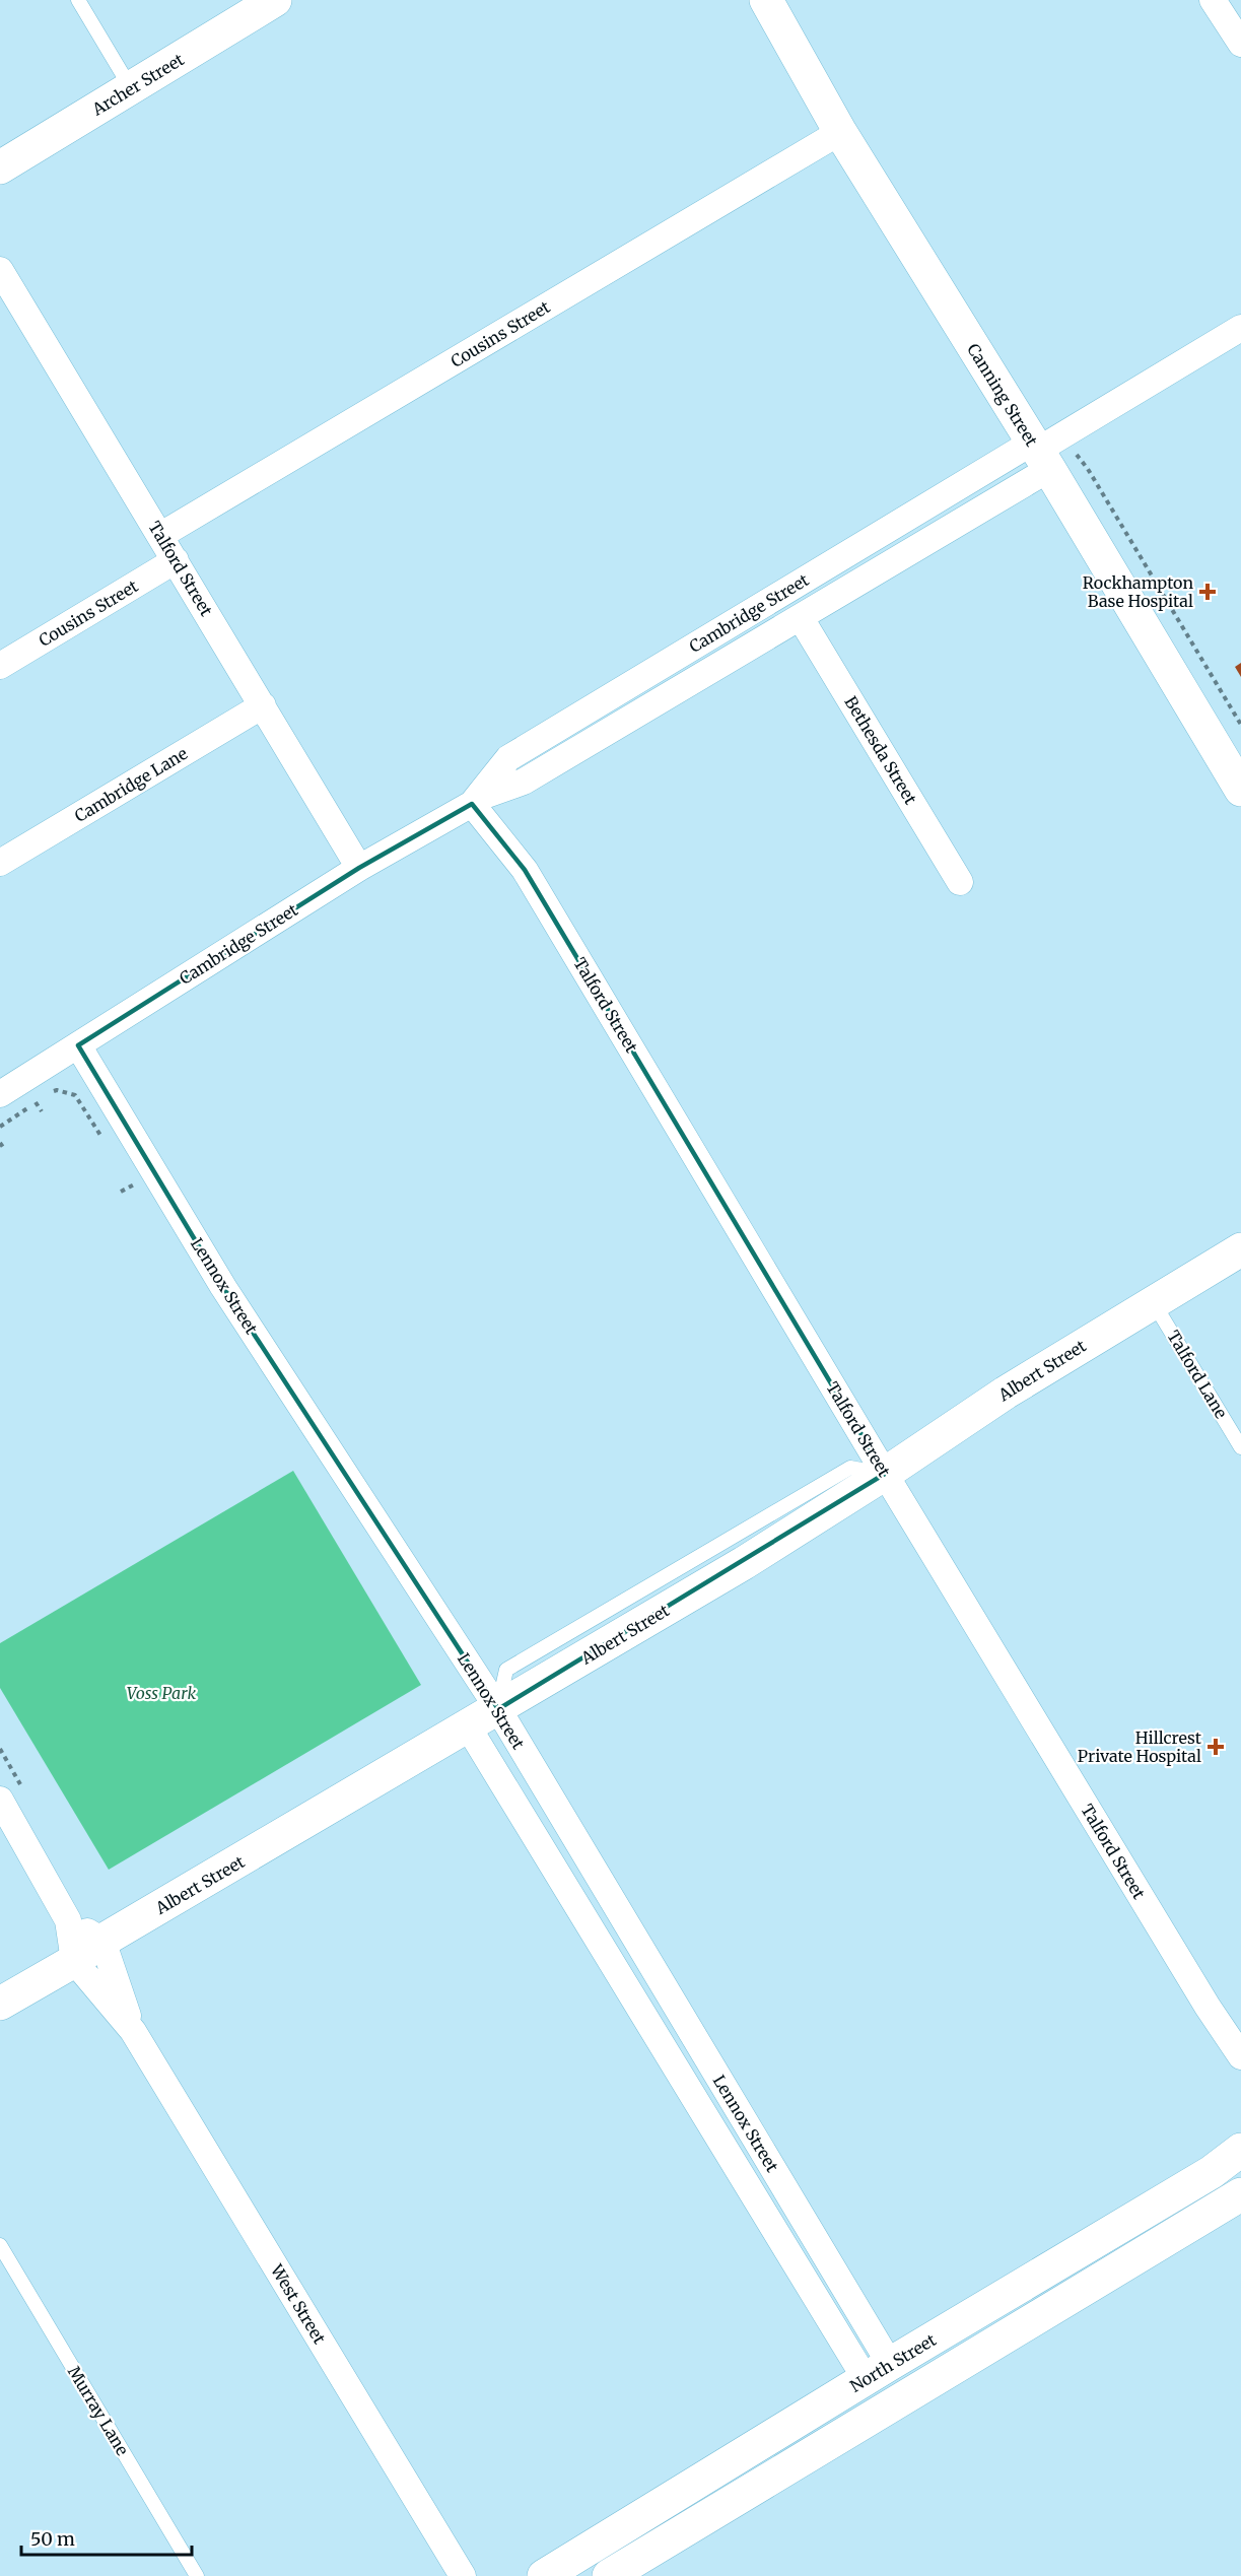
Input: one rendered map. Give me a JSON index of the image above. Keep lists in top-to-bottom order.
{
  "streets": {
    "street": [
      "Archer Street",
      "Cousins Street",
      "Canning Street",
      "Talford Street",
      "Cambridge Street",
      "Bethesda Street",
      "Cambridge Lane",
      "Lennox Street",
      "Albert Street",
      "West Street",
      "North Street"
    ],
    "lane": ["Talford Lane", "Murray Lane"]
  },
  "crossings": [
    ["Cousins Street", "Canning Street"],
    ["Cousins Street", "Talford Street"],
    ["Canning Street", "Cambridge Street"],
    ["Talford Street", "Cambridge Street"],
    ["Talford Street", "Cambridge Lane"],
    ["Talford Street", "Albert Street"],
    ["Cambridge Street", "Bethesda Street"],
    ["Cambridge Street", "Lennox Street"],
    ["Lennox Street", "Albert Street"],
    ["Lennox Street", "North Street"],
    ["Albert Street", "Talford Lane"],
    ["Albert Street", "West Street"]
  ],
  "parks": ["Voss Park"],
  "places": {
    "health": ["Rockhampton Base Hospital", "Hillcrest Private Hospital"]
  },
  "scale_bar": "50 m"
}
